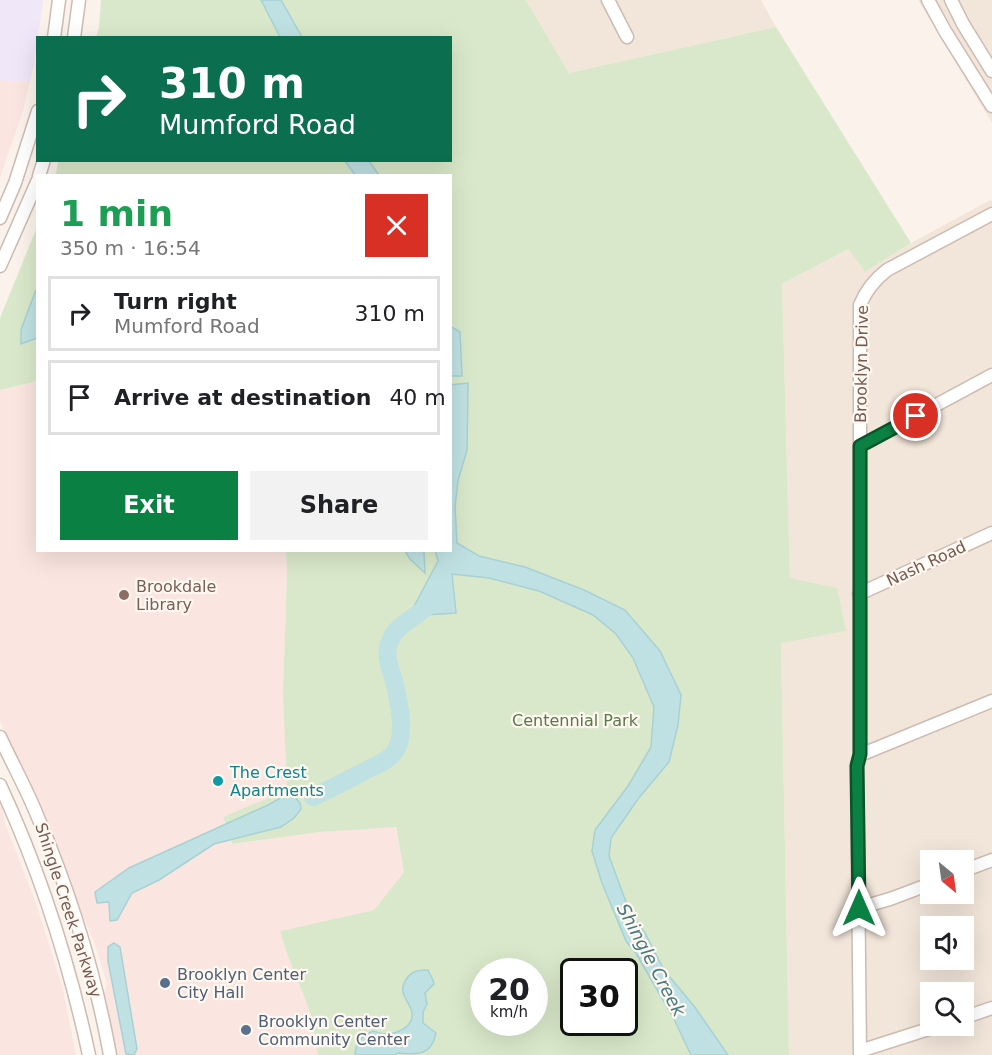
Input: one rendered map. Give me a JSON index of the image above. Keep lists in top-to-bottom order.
{
  "streets": {
    "street": ["Brooklyn Drive", "Nash Road", "Shingle Creek Parkway"]
  },
  "crossings": [
    ["Brooklyn Drive", "Nash Road"]
  ],
  "water": ["Shingle Creek"],
  "parks": ["Centennial Park"],
  "places": [
    "Brookdale Library",
    "The Crest Apartments",
    "Brooklyn Center City Hall",
    "Brooklyn Center Community Center"
  ],
  "north": "bottom right",
  "page": {
    "turn": ["310 m", "Mumford Road"],
    "heading": ["1 min", "350 m · 16:54"],
    "list": [
      {
        "name": "Turn right",
        "note": "Mumford Road",
        "value": "310 m"
      },
      {
        "name": "Arrive at destination",
        "value": "40 m"
      }
    ],
    "buttons": ["Exit", "Share"],
    "speed": "20 km/h",
    "limit": "30"
  }
}
